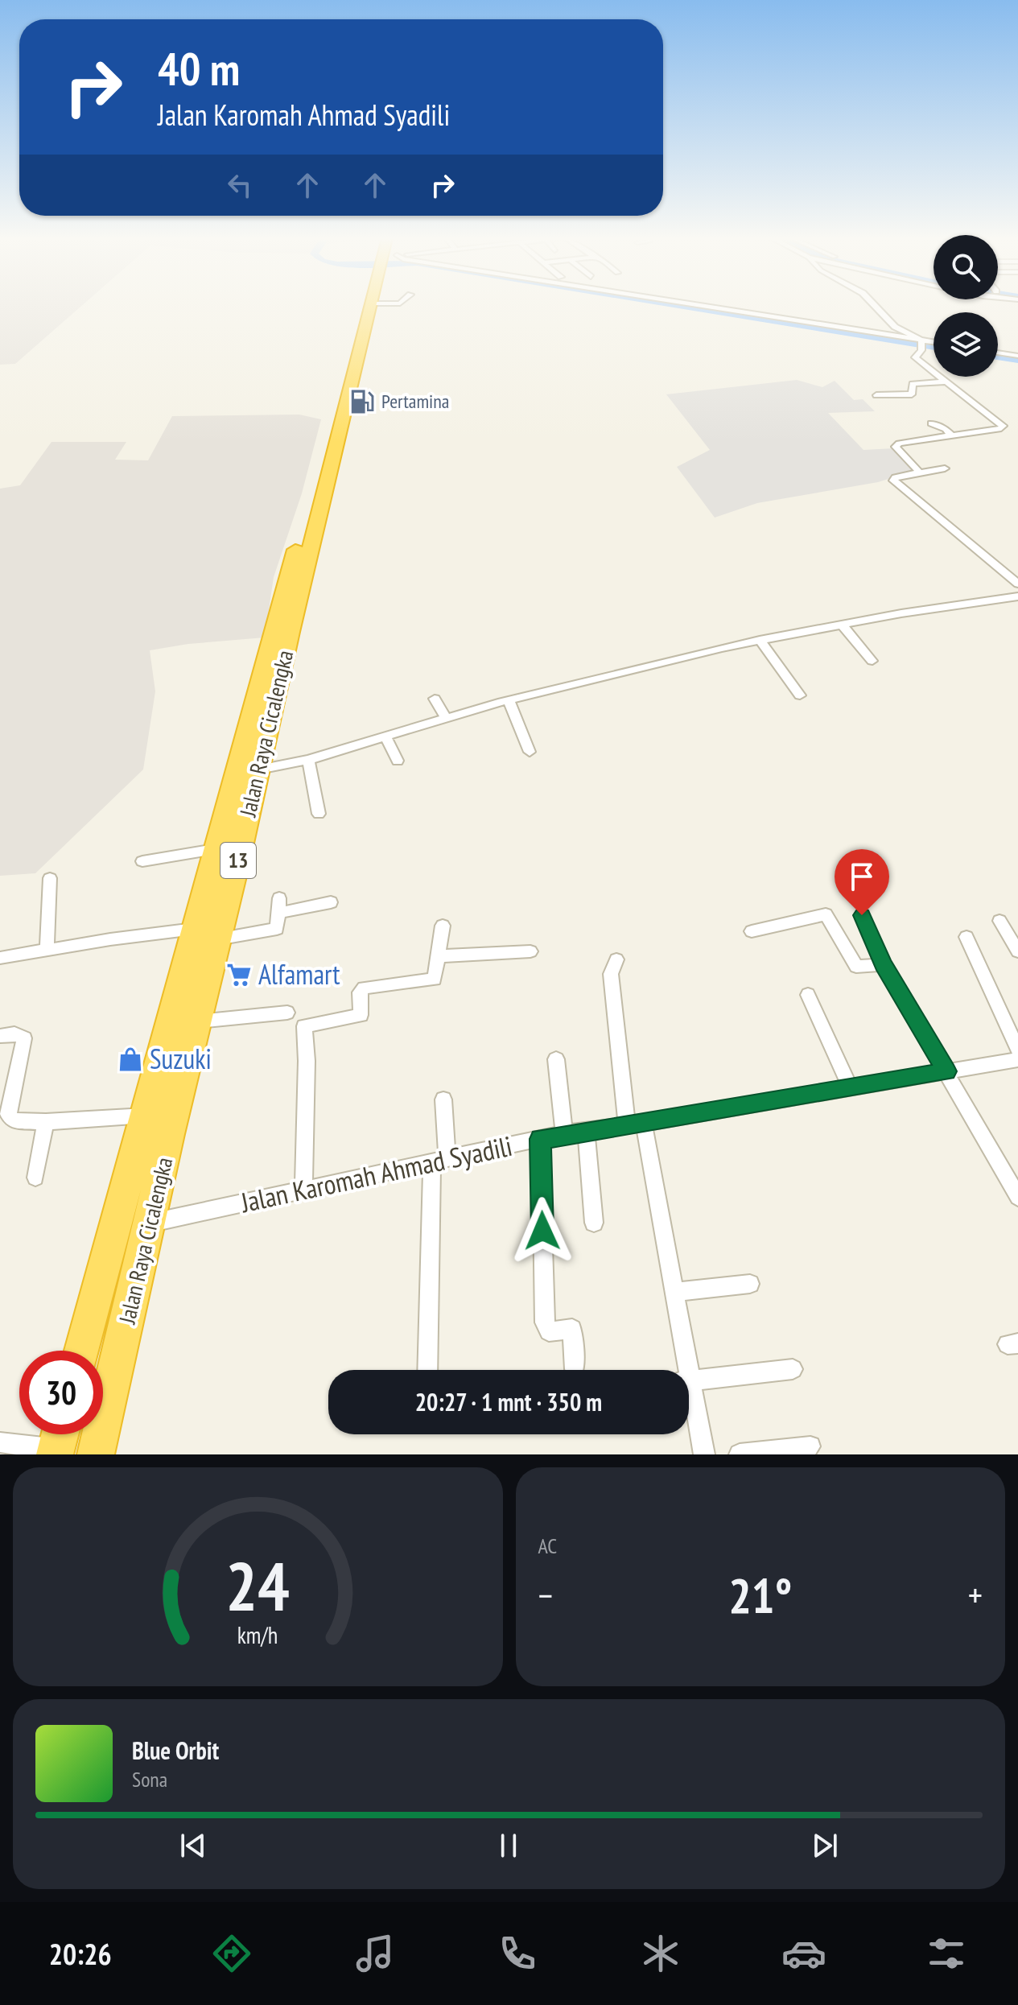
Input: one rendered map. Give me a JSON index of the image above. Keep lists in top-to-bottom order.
{
  "streets": {
    "highway": ["Jalan Raya Cicalengka", "13"],
    "street": ["Jalan Karomah Ahmad Syadili"]
  },
  "crossings": [
    ["Jalan Raya Cicalengka", "Jalan Karomah Ahmad Syadili"]
  ],
  "places": {
    "fuel station": ["Pertamina"],
    "supermarket": ["Alfamart"],
    "shop": ["Suzuki"]
  },
  "page": {
    "turn": ["40 m", "Jalan Karomah Ahmad Syadili"],
    "limit": "30",
    "trip": "20:27 · 1 mnt · 350 m",
    "tile": "AC",
    "heat": ["−", "21°", "+"],
    "song": ["Blue Orbit", "Sona"],
    "tabs": "20:26",
    "gauge": ["24", "km/h"]
  }
}
